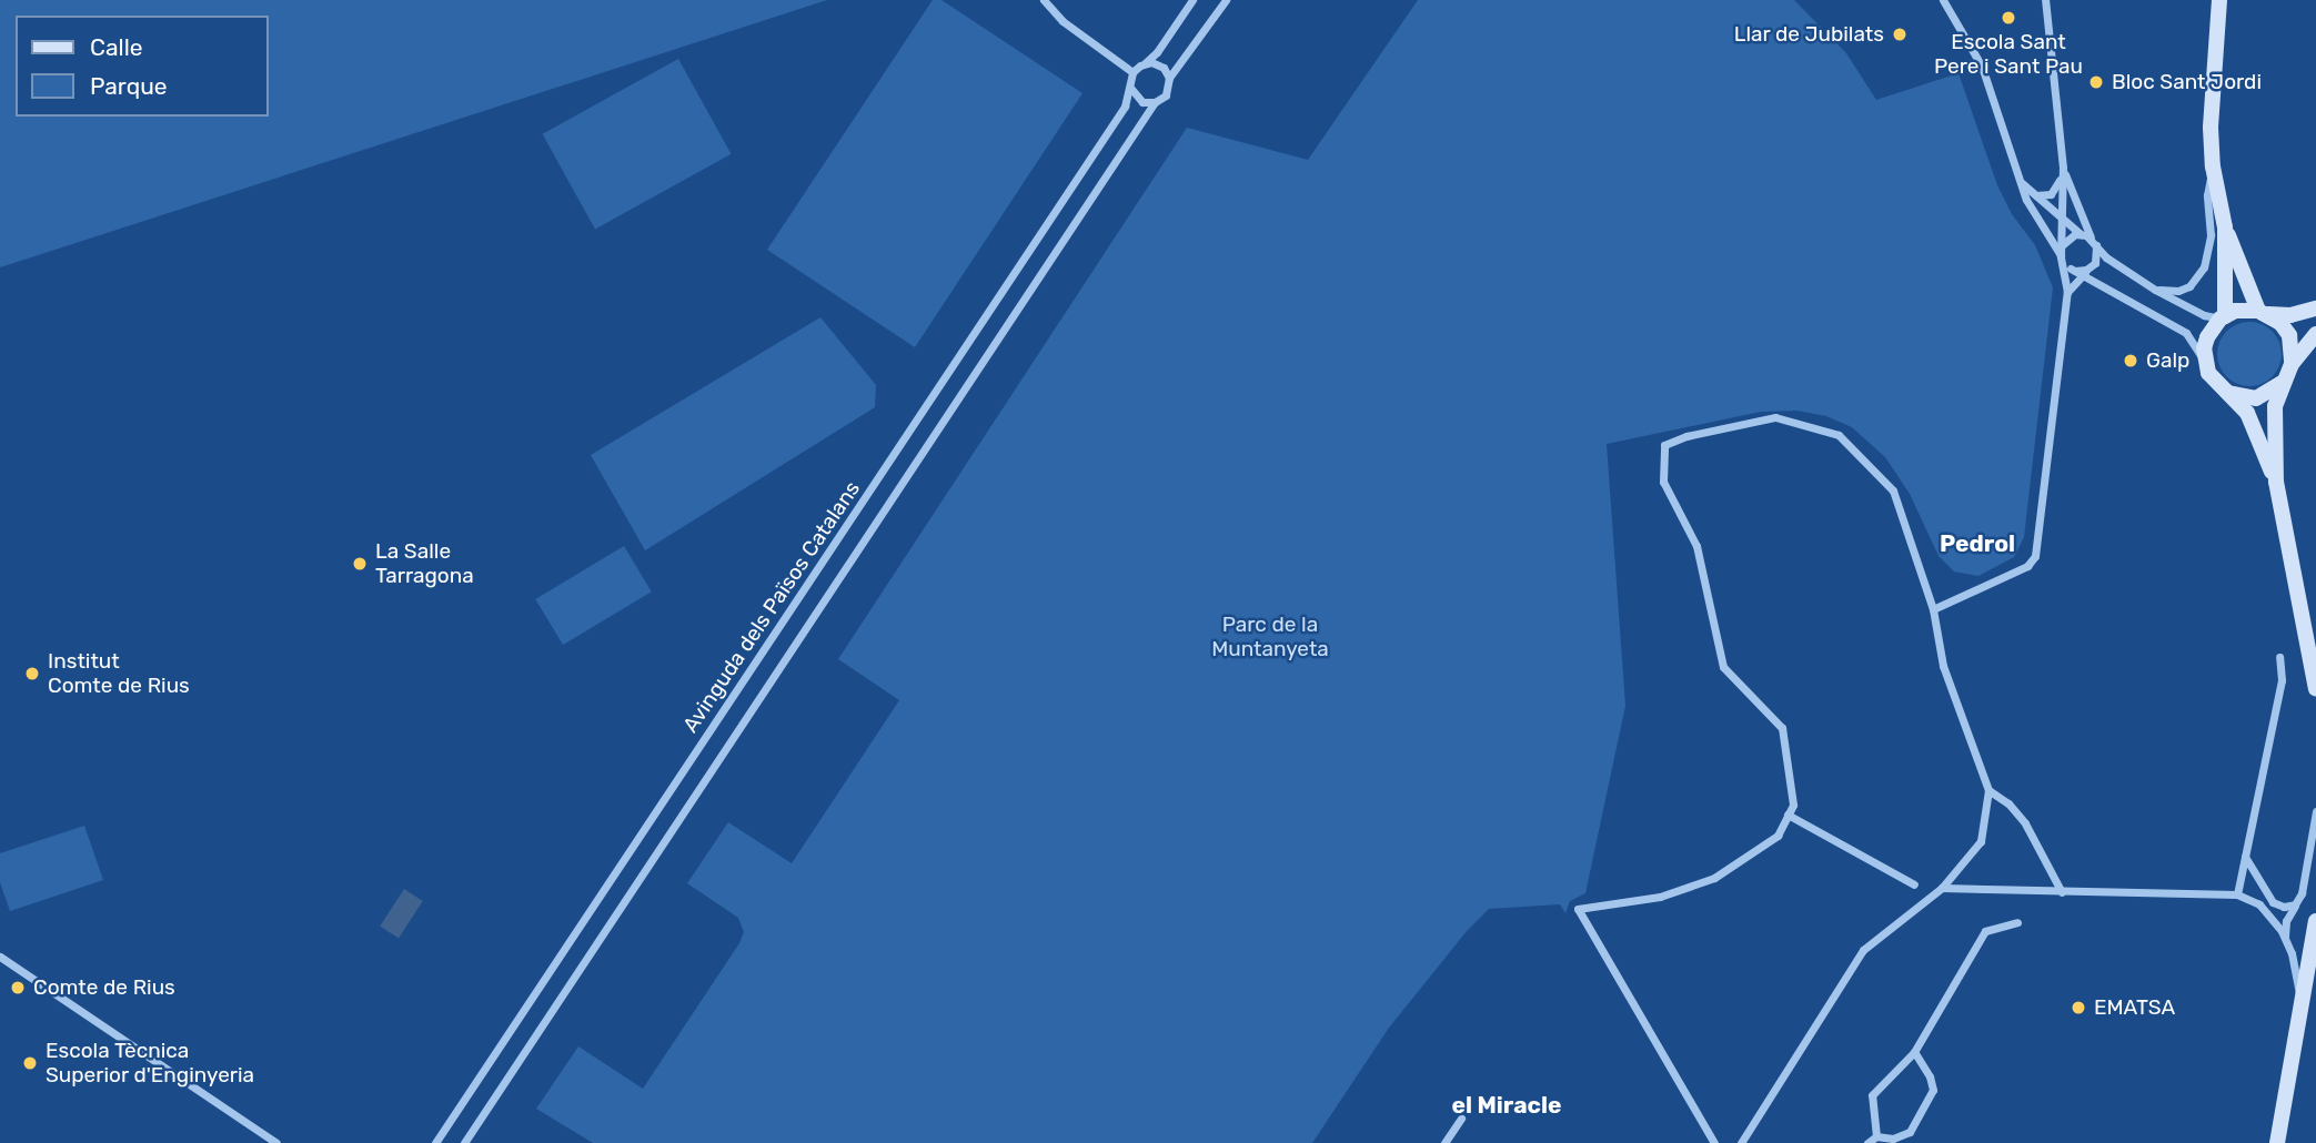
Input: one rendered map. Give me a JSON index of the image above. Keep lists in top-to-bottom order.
{
  "streets": {
    "street": ["Avinguda dels Països Catalans"]
  },
  "districts": ["Pedrol", "el Miracle"],
  "parks": ["Parc de la Muntanyeta"],
  "places": [
    "Escola Sant Pere i Sant Pau",
    "Llar de Jubilats",
    "Bloc Sant Jordi",
    "Galp",
    "La Salle Tarragona",
    "Institut Comte de Rius",
    "Comte de Rius",
    "EMATSA",
    "Escola Tècnica Superior d'Enginyeria"
  ],
  "legend": ["Calle", "Parque"]
}
